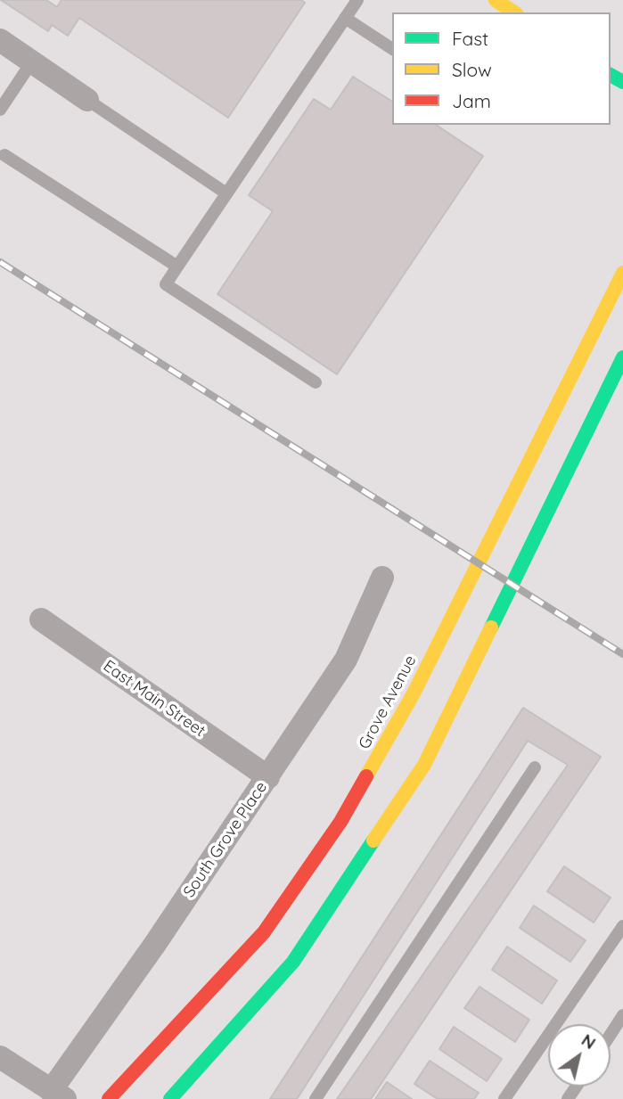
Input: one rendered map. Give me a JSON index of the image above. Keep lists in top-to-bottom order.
{
  "streets": {
    "main road": ["Grove Avenue"],
    "street": ["East Main Street", "South Grove Place"]
  },
  "crossings": [
    ["East Main Street", "South Grove Place"]
  ],
  "legend": ["Fast", "Slow", "Jam"],
  "north": "top right"
}
